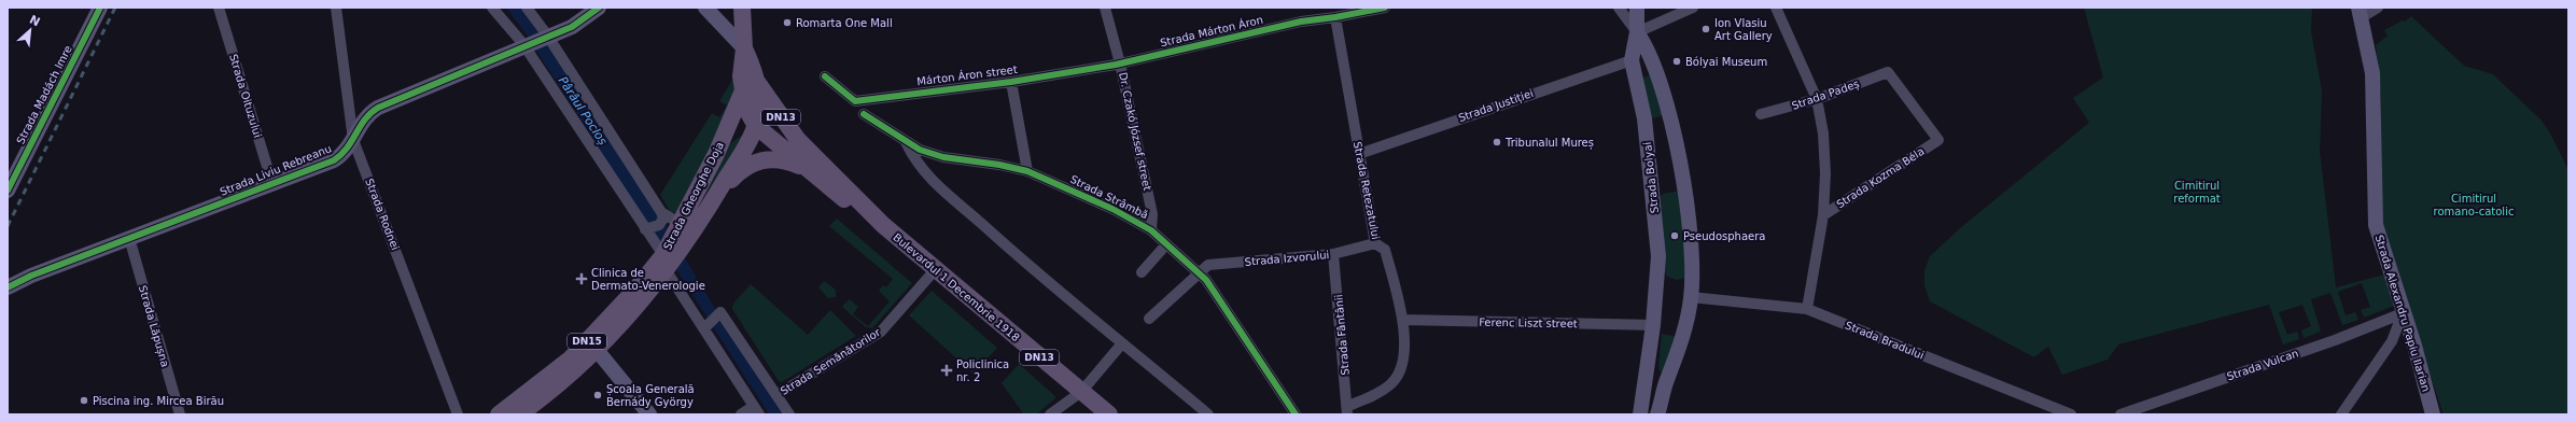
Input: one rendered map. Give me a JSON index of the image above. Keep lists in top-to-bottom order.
{
  "streets": {
    "main road": [
      "DN13",
      "Strada Gheorghe Doja",
      "Bulevardul 1 Decembrie 1918",
      "DN15"
    ],
    "street": [
      "Strada Márton Áron",
      "Márton Áron street",
      "Strada Madách Imre",
      "Strada Padeș",
      "Strada Oituzului",
      "Strada Justiției",
      "Dr. Czakó József street",
      "Strada Liviu Rebreanu",
      "Strada Bolyai",
      "Strada Kozma Béla",
      "Strada Retezatului",
      "Strada Strâmbă",
      "Strada Rodnei",
      "Strada Izvorului",
      "Strada Alexandru Papiu Ilarian",
      "Ferenc Liszt street",
      "Strada Lăpușna",
      "Strada Fântânii",
      "Strada Bradului",
      "Strada Semănătorilor",
      "Strada Vulcan"
    ]
  },
  "crossings": [
    ["Strada Márton Áron", "Márton Áron street"],
    ["Strada Márton Áron", "Dr. Czakó József street"],
    ["Strada Márton Áron", "Strada Retezatului"],
    ["Márton Áron street", "Dr. Czakó József street"],
    ["Strada Padeș", "Strada Kozma Béla"],
    ["Strada Oituzului", "Strada Liviu Rebreanu"],
    ["Strada Justiției", "Strada Bolyai"],
    ["Strada Justiției", "Strada Retezatului"],
    ["Dr. Czakó József street", "Strada Strâmbă"],
    ["Strada Liviu Rebreanu", "Strada Rodnei"],
    ["Strada Liviu Rebreanu", "Strada Lăpușna"],
    ["Strada Bolyai", "Ferenc Liszt street"],
    ["Strada Bolyai", "Strada Bradului"],
    ["Strada Retezatului", "Strada Izvorului"],
    ["Strada Retezatului", "Ferenc Liszt street"],
    ["Strada Retezatului", "Strada Fântânii"],
    ["Strada Gheorghe Doja", "Bulevardul 1 Decembrie 1918"],
    ["Strada Gheorghe Doja", "DN15"],
    ["Strada Strâmbă", "Strada Izvorului"],
    ["Strada Izvorului", "Strada Fântânii"],
    ["Bulevardul 1 Decembrie 1918", "DN15"],
    ["Bulevardul 1 Decembrie 1918", "Strada Semănătorilor"],
    ["Strada Alexandru Papiu Ilarian", "Strada Vulcan"]
  ],
  "water": ["Pârâul Pocloș"],
  "parks": ["Cimitirul reformat", "Cimitirul romano-catolic"],
  "places": {
    "other": [
      "Romarta One Mall",
      "Ion Vlasiu Art Gallery",
      "Bólyai Museum",
      "Tribunalul Mureș",
      "Pseudosphaera",
      "Școala Generală Bernády György",
      "Piscina ing. Mircea Birău"
    ],
    "health": ["Clinica de Dermato-Venerologie", "Policlinica nr. 2"]
  },
  "north": "top right"
}
